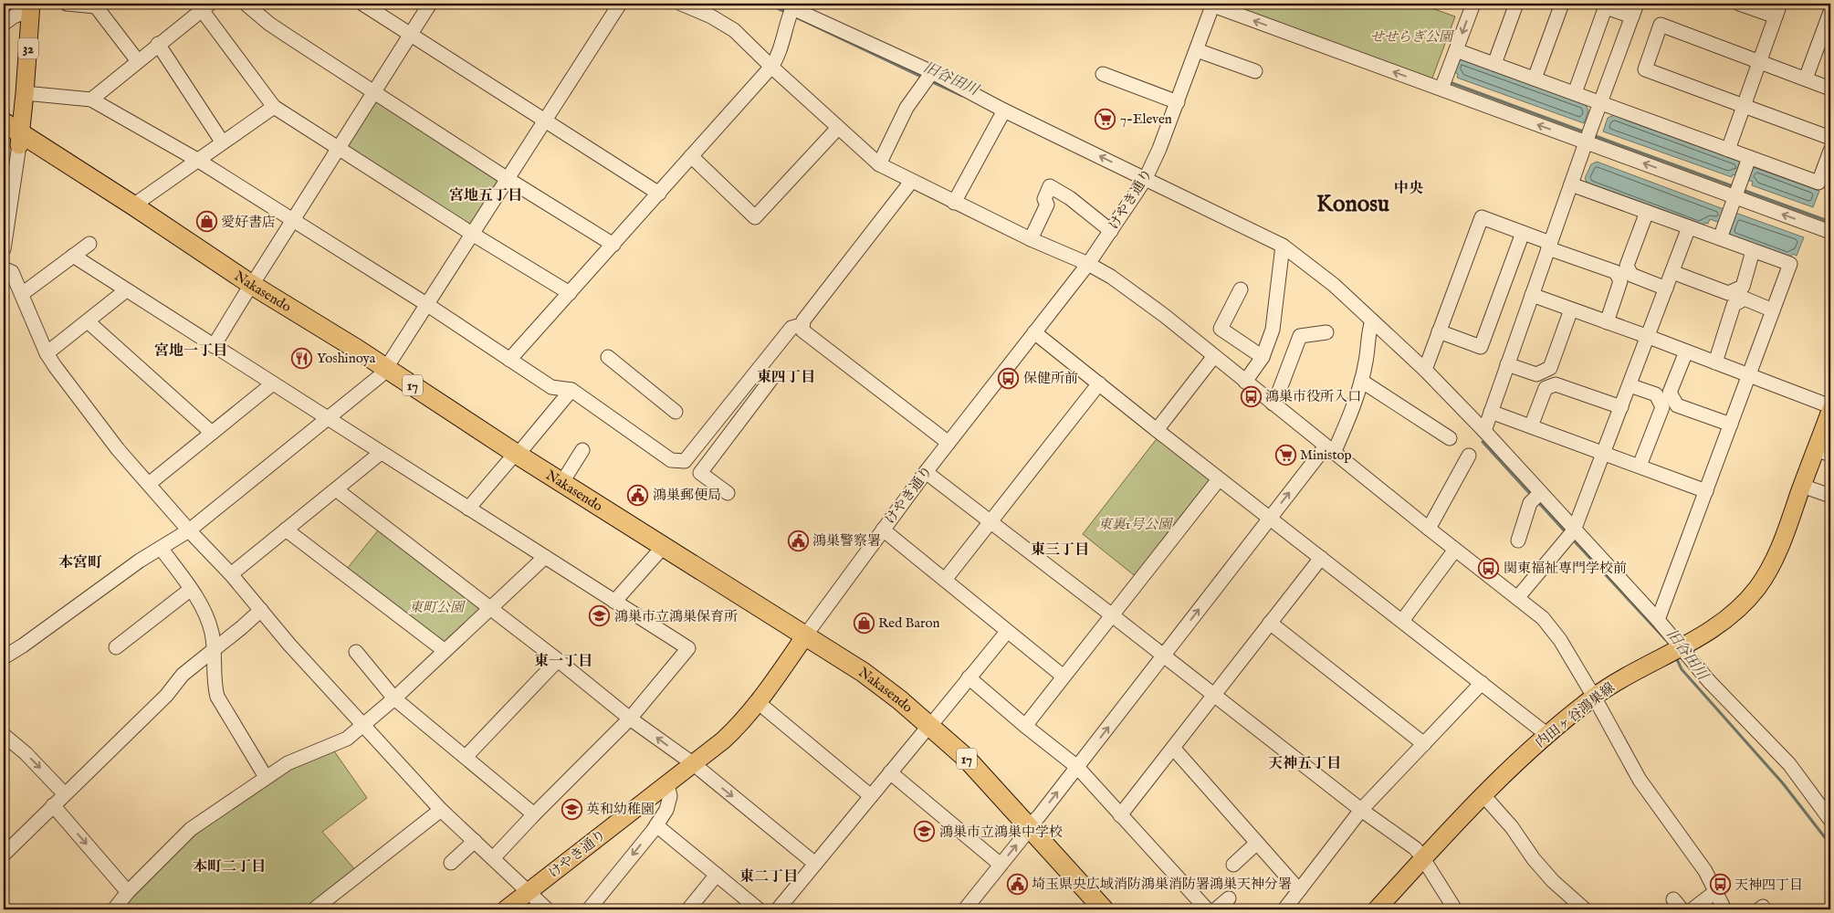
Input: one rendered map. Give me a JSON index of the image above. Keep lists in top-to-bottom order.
{
  "streets": {
    "highway": ["Nakasendo", "17"],
    "main road": ["32", "けやき通り", "内田ヶ谷鴻巣線"]
  },
  "crossings": [
    ["32", "Nakasendo"],
    ["けやき通り", "Nakasendo"]
  ],
  "districts": [
    "中央",
    "宮地五丁目",
    "Konosu",
    "宮地一丁目",
    "東四丁目",
    "東三丁目",
    "本宮町",
    "東一丁目",
    "天神五丁目",
    "本町二丁目",
    "東二丁目"
  ],
  "water": ["旧谷田川"],
  "parks": ["せせらぎ公園", "東裏1号公園", "東町公園"],
  "places": {
    "supermarket": ["7-Eleven", "Ministop"],
    "shop": ["愛好書店", "Red Baron"],
    "restaurant": ["Yoshinoya"],
    "bus stop": [
      "保健所前",
      "鴻巣市役所入口",
      "関東福祉専門学校前",
      "天神四丁目"
    ],
    "public building": ["鴻巣郵便局", "鴻巣警察署", "埼玉県央広域消防鴻巣消防署鴻巣天神分署"],
    "school or university": ["鴻巣市立鴻巣保育所", "英和幼稚園", "鴻巣市立鴻巣中学校"]
  }
}
